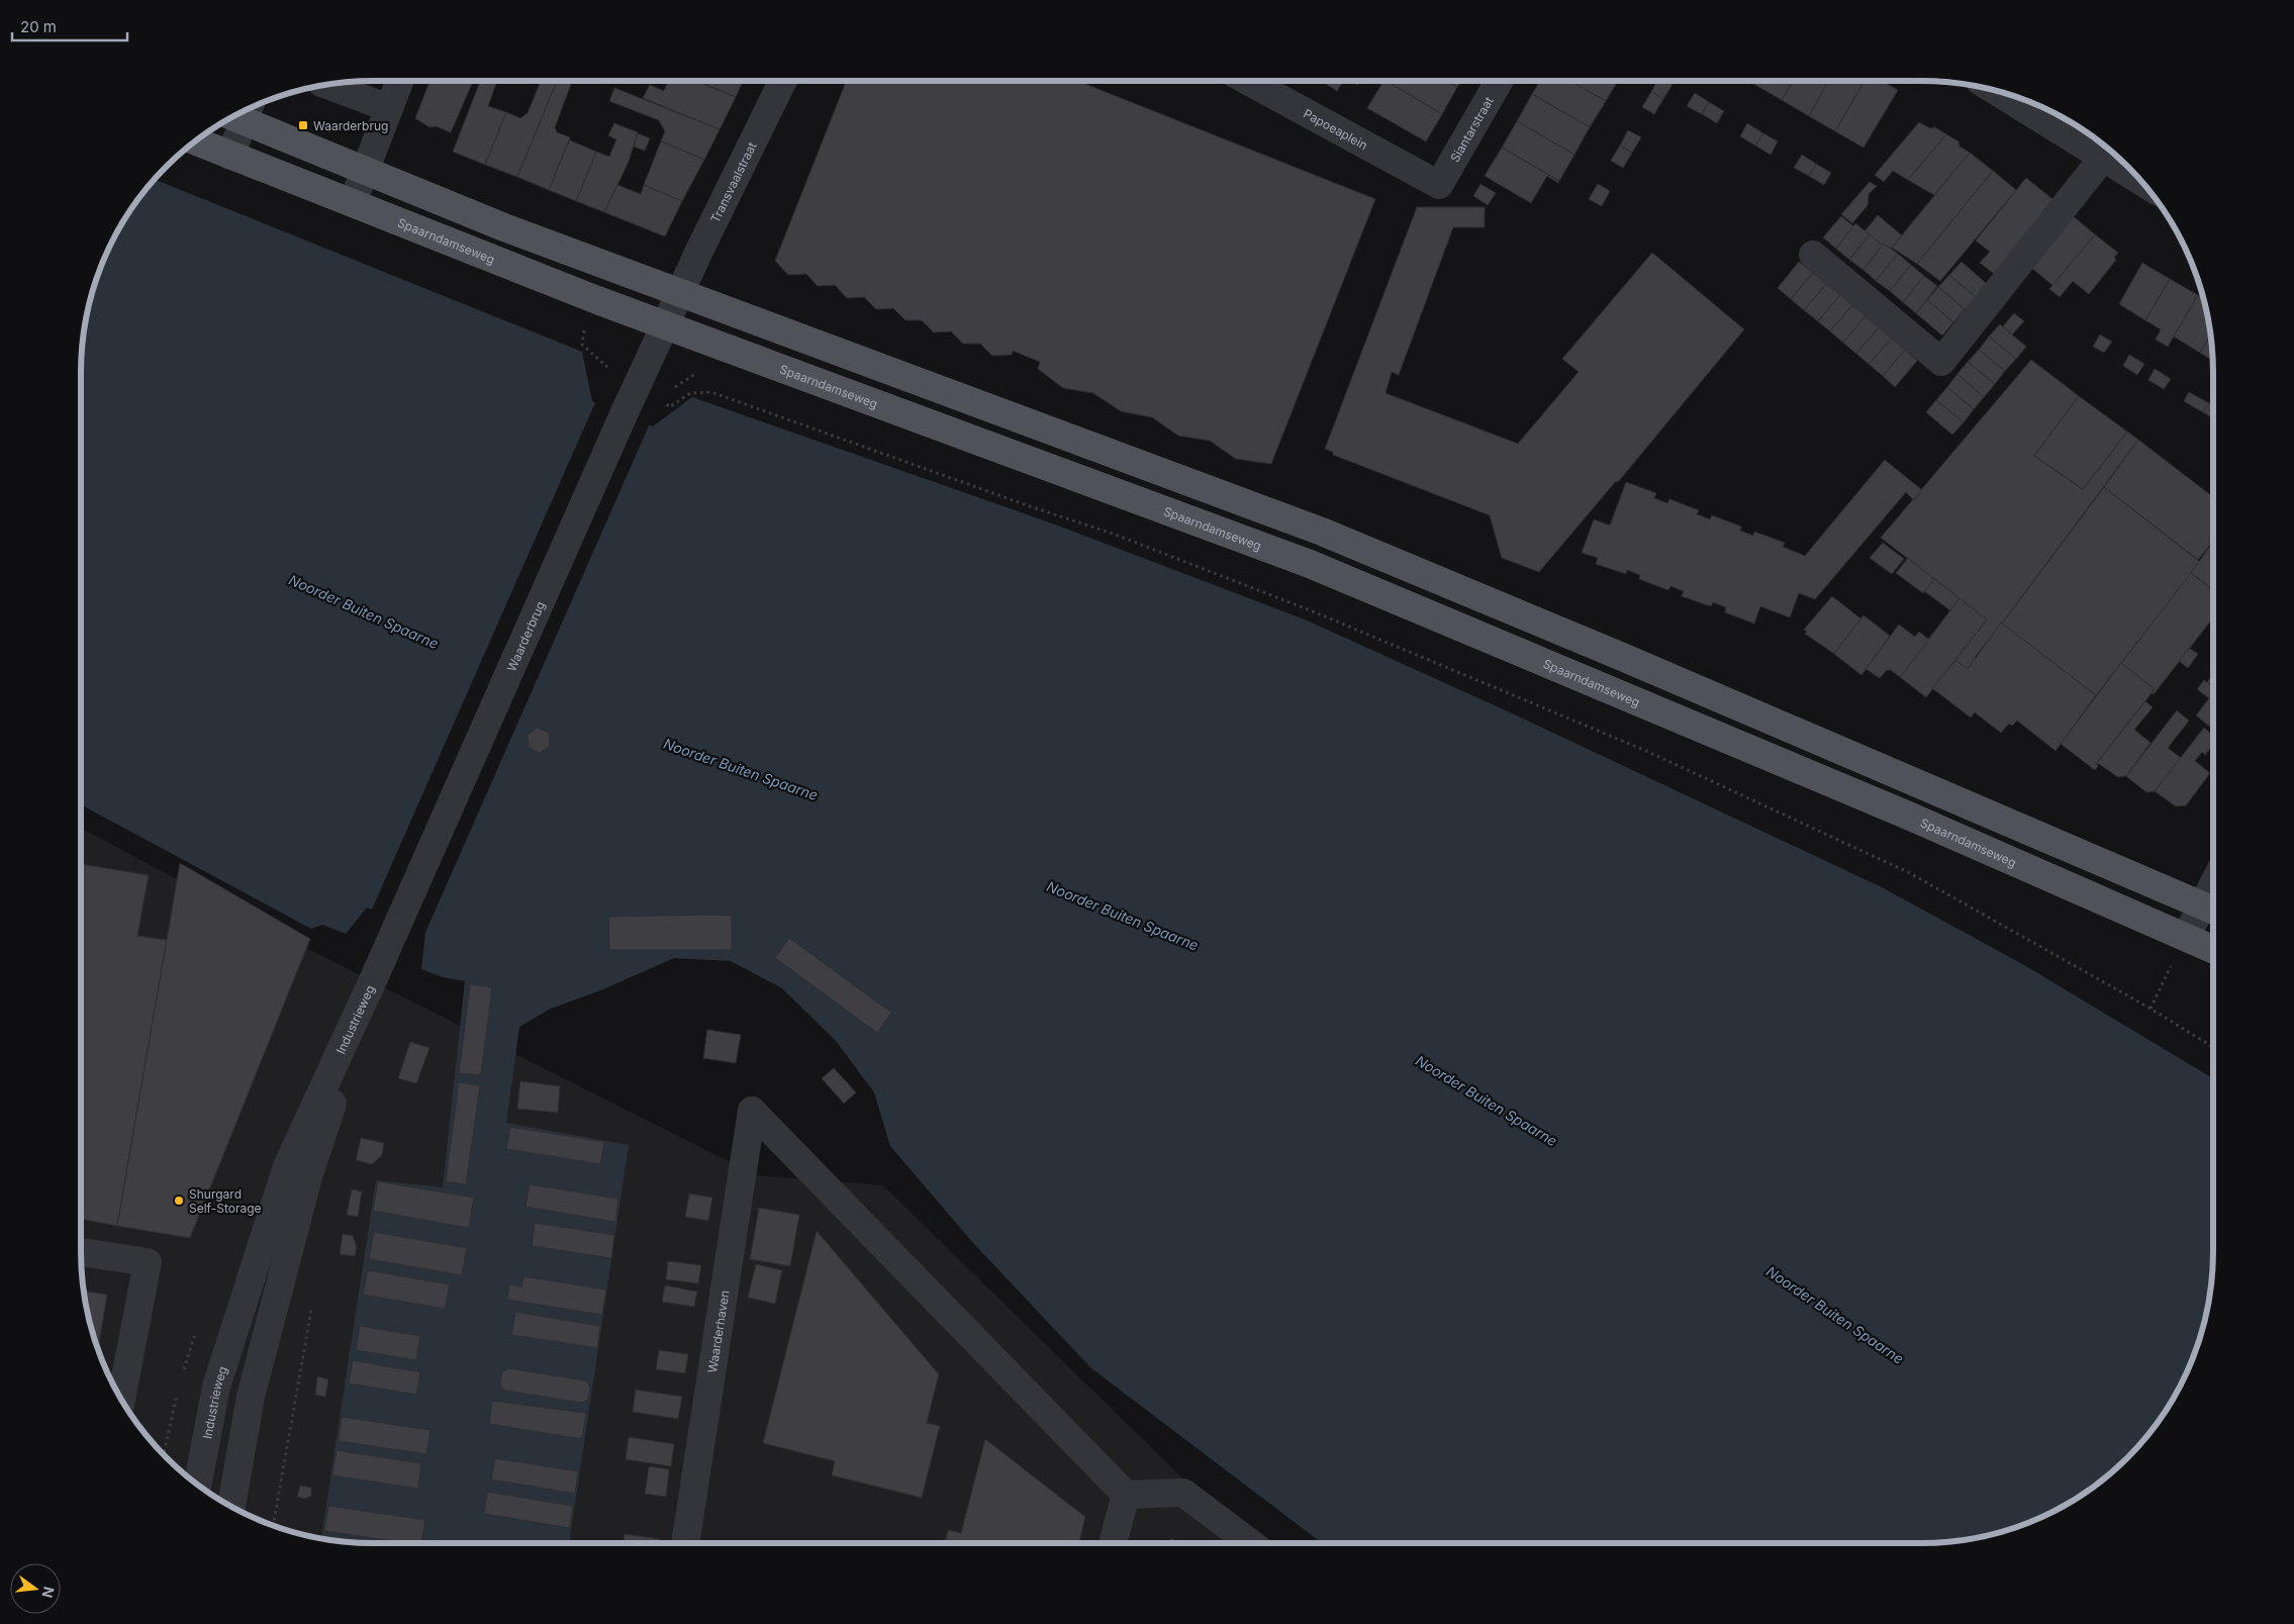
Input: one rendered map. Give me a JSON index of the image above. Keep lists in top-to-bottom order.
{
  "streets": {
    "main road": ["Spaarndamseweg"],
    "street": [
      "Papoeaplein",
      "Siantarstraat",
      "Transvaalstraat",
      "Waarderbrug",
      "Industrieweg",
      "Waarderhaven"
    ]
  },
  "crossings": [
    ["Papoeaplein", "Siantarstraat"],
    ["Transvaalstraat", "Waarderbrug"],
    ["Spaarndamseweg", "Waarderbrug"],
    ["Waarderbrug", "Industrieweg"]
  ],
  "water": ["Noorder Buiten Spaarne"],
  "places": {
    "transit": ["Waarderbrug"],
    "other": ["Shurgard Self-Storage"]
  },
  "scale_bar": "20 m",
  "north": "right"
}
